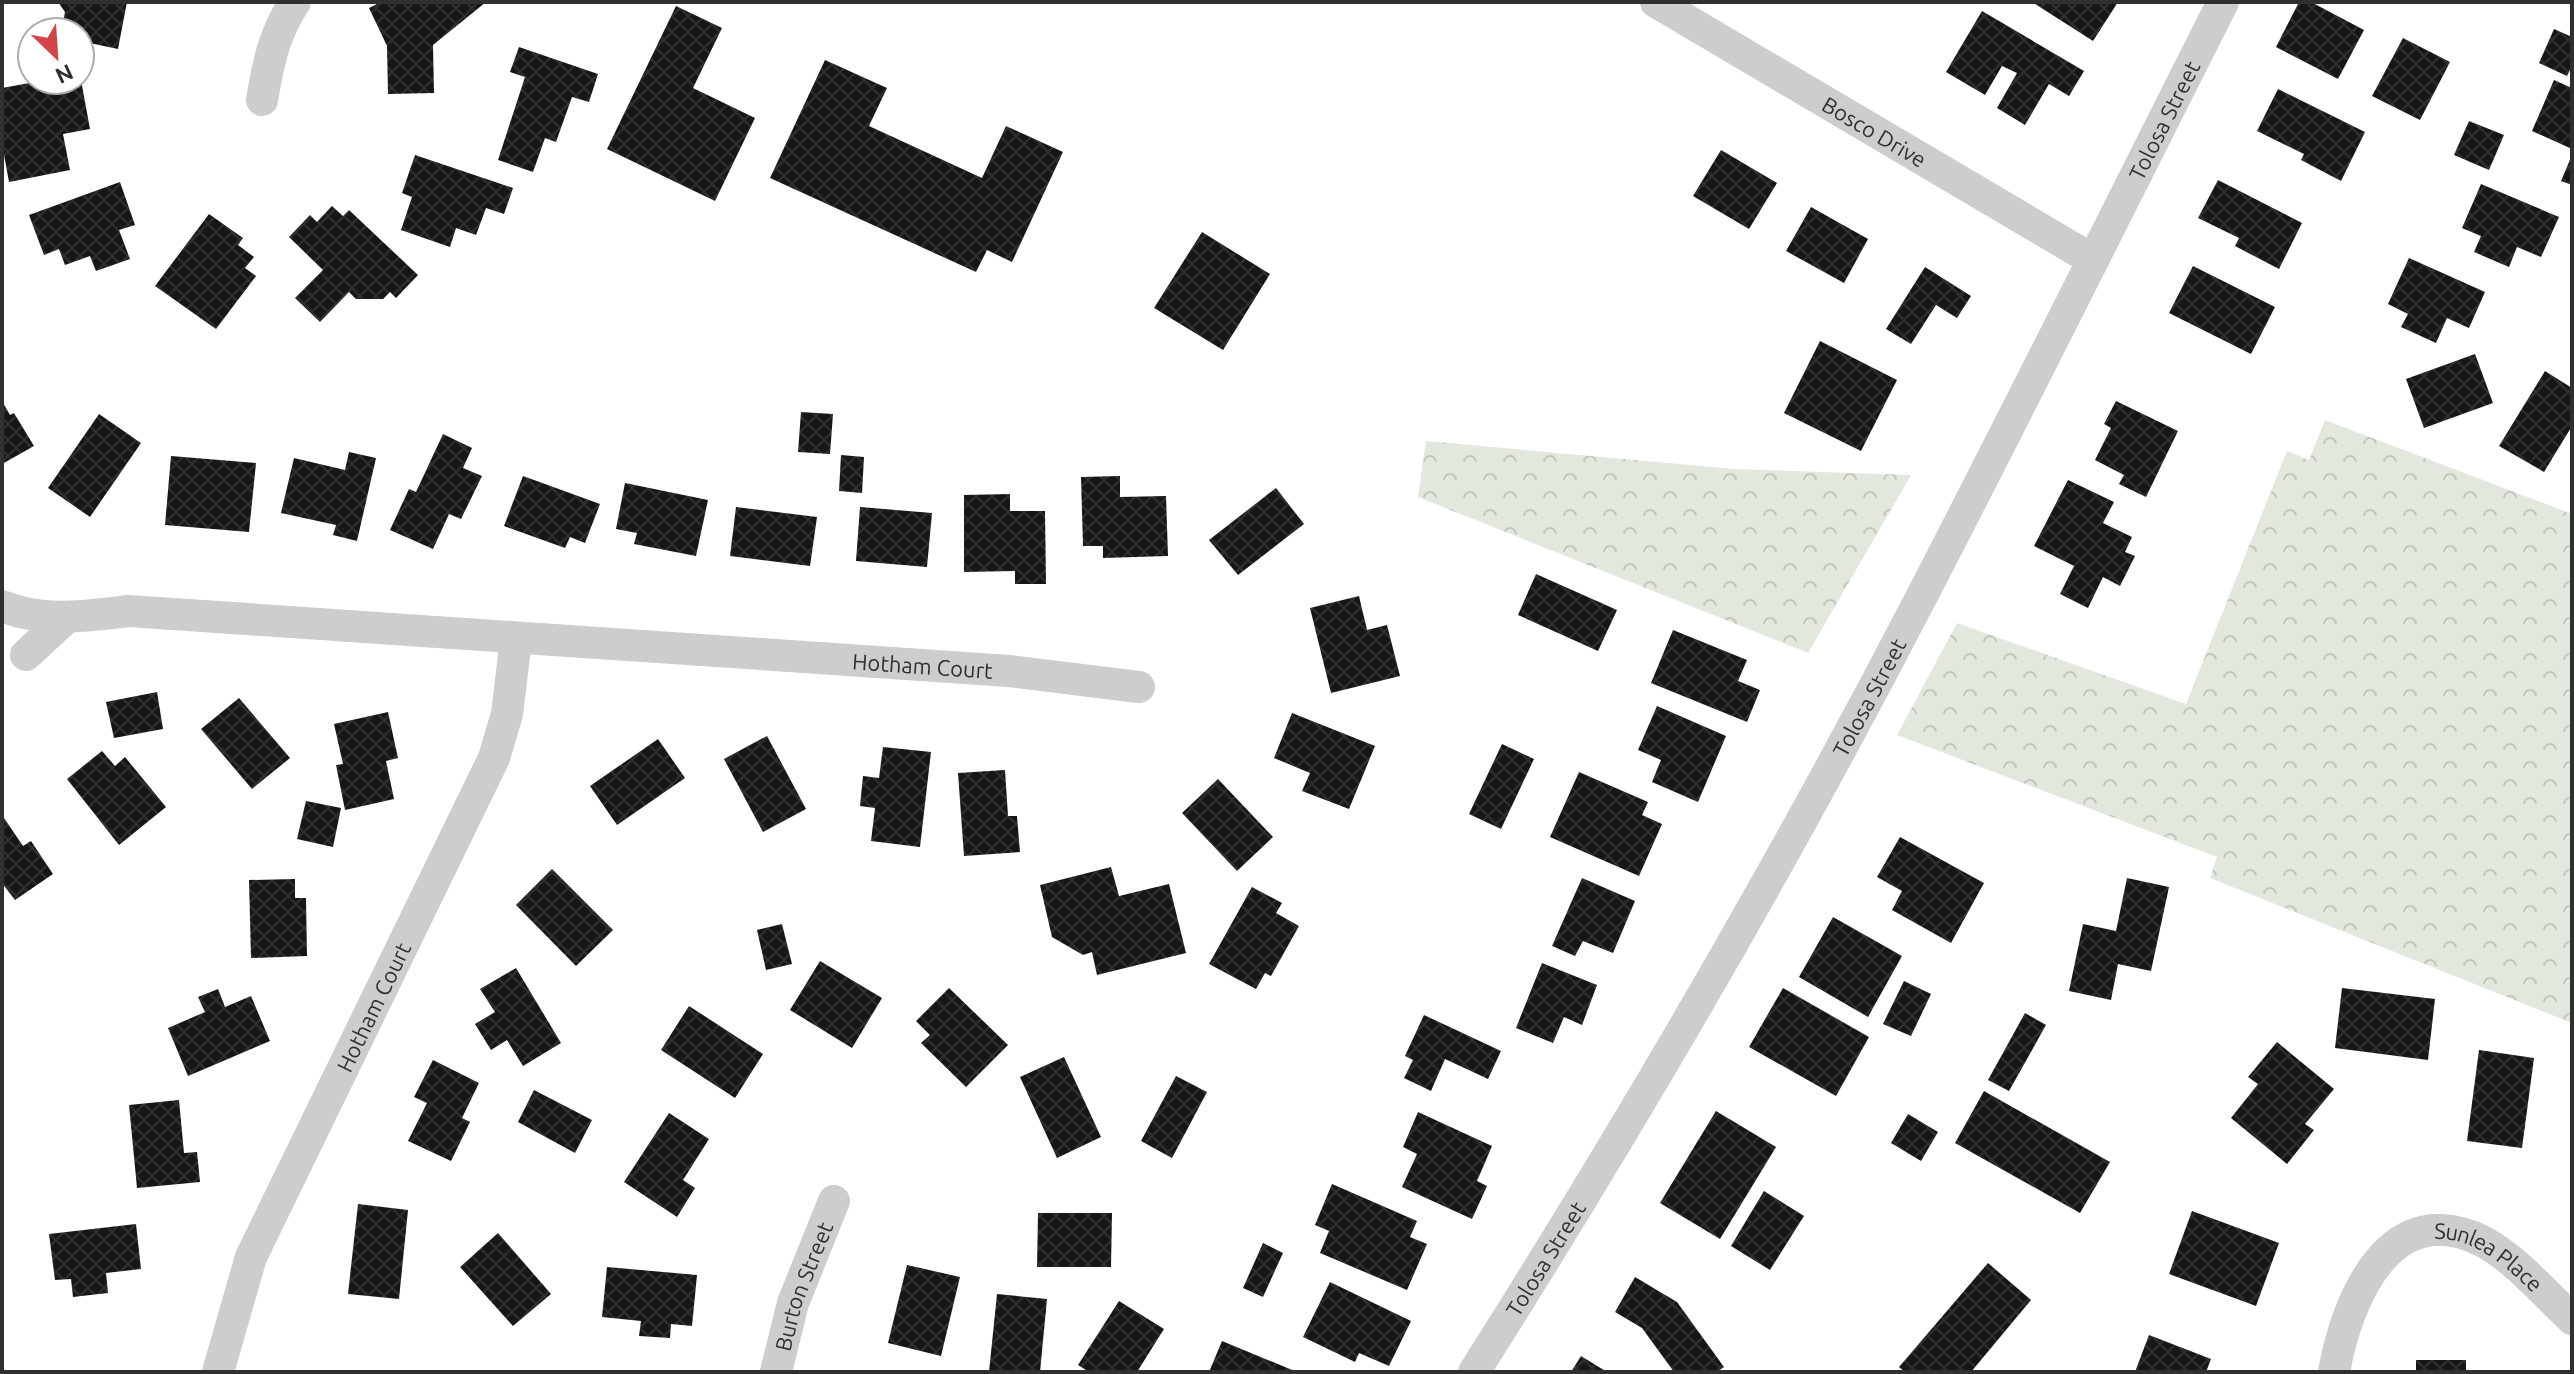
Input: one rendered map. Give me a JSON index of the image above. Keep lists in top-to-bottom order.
{
  "streets": {
    "street": [
      "Tolosa Street",
      "Bosco Drive",
      "Hotham Court",
      "Sunlea Place",
      "Burton Street"
    ]
  },
  "crossings": [
    ["Tolosa Street", "Bosco Drive"]
  ],
  "north": "bottom right"
}
